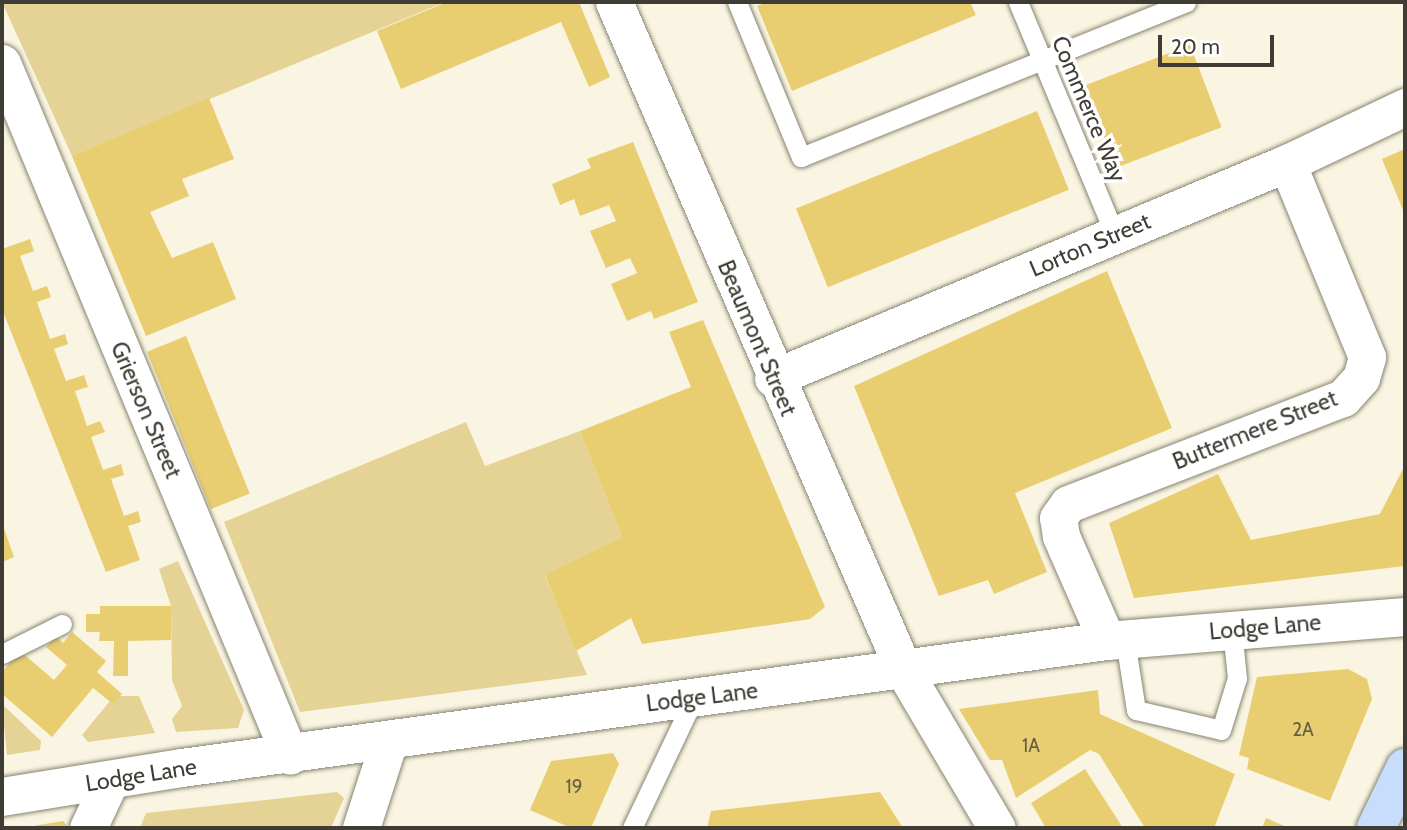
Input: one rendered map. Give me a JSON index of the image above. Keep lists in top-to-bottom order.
{
  "streets": {
    "main road": ["Lodge Lane"],
    "street": [
      "Lorton Street",
      "Beaumont Street",
      "Grierson Street",
      "Buttermere Street"
    ],
    "lane": ["Commerce Way"]
  },
  "crossings": [
    ["Commerce Way", "Lorton Street"],
    ["Lorton Street", "Beaumont Street"],
    ["Lorton Street", "Buttermere Street"],
    ["Beaumont Street", "Lodge Lane"],
    ["Grierson Street", "Lodge Lane"],
    ["Buttermere Street", "Lodge Lane"]
  ],
  "house_numbers": ["2A", "1A", "19"],
  "scale_bar": "20 m"
}
